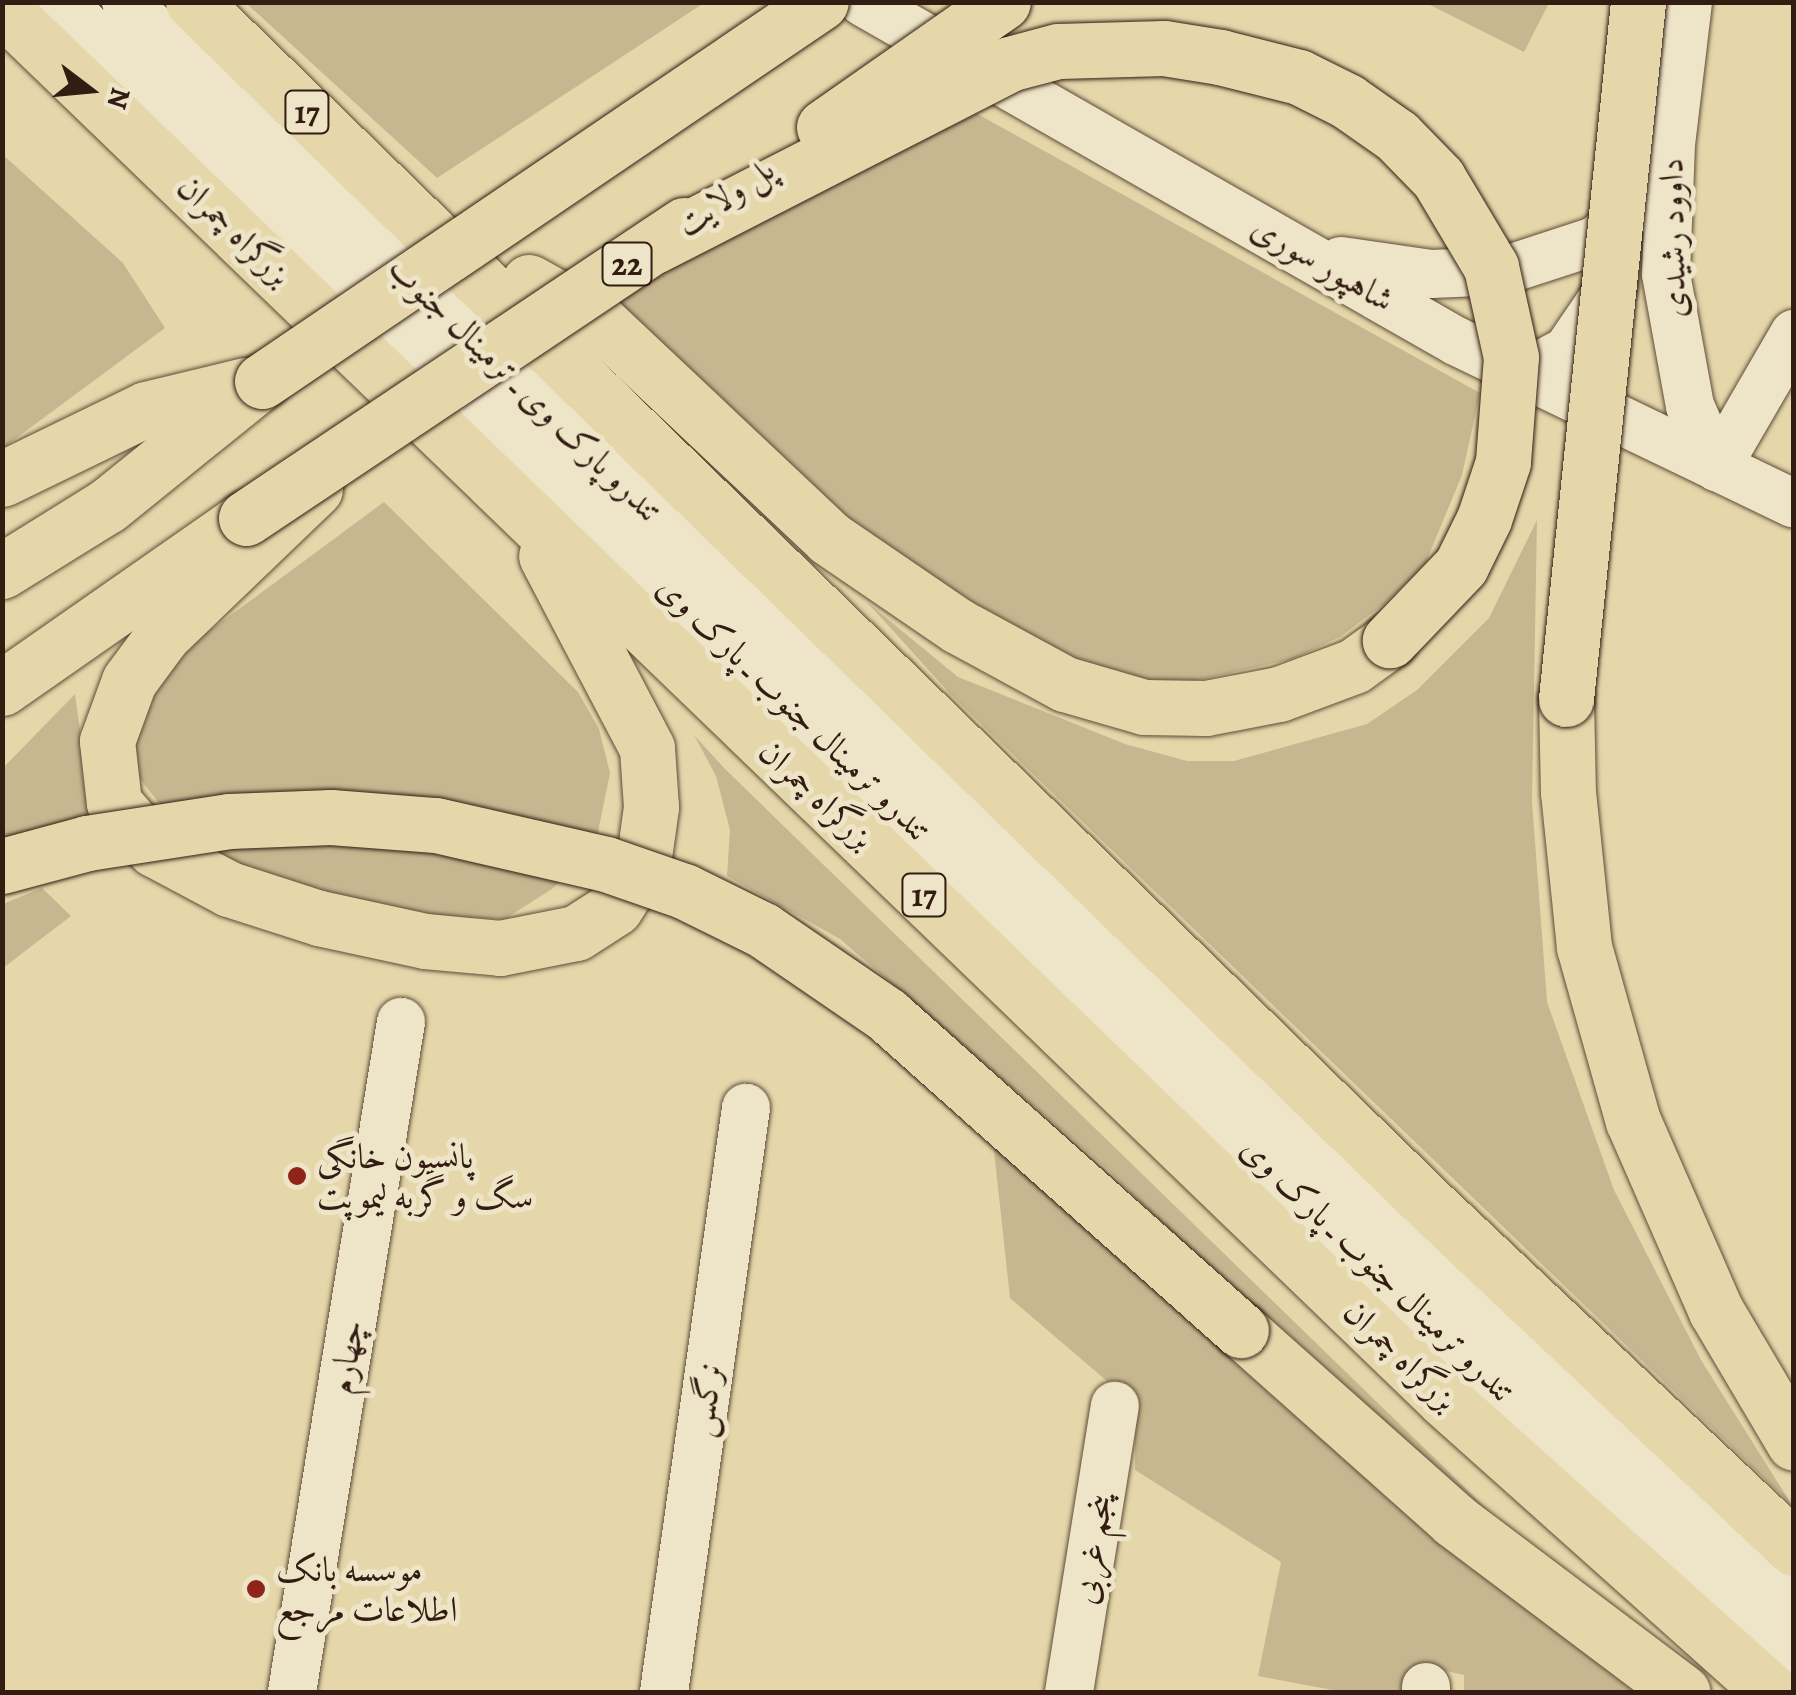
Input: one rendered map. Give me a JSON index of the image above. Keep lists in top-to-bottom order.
{
  "streets": {
    "highway": [
      "17",
      "پل ولایت",
      "بزرگراه چمران",
      "22"
    ],
    "street": [
      "داوود رشیدی",
      "شاهپور سوری",
      "تندرو پارک وی ـ ترمینال جنوب",
      "تندرو ترمینال جنوب ـ پارک وی",
      "چهارم",
      "نرگس",
      "پنجم غربی"
    ]
  },
  "crossings": [
    ["داوود رشیدی", "شاهپور سوری"]
  ],
  "places": ["پانسیون خانگی سگ و گربه لیموپت", "موسسه بانک اطلاعات مرجع"],
  "north": "right"
}
